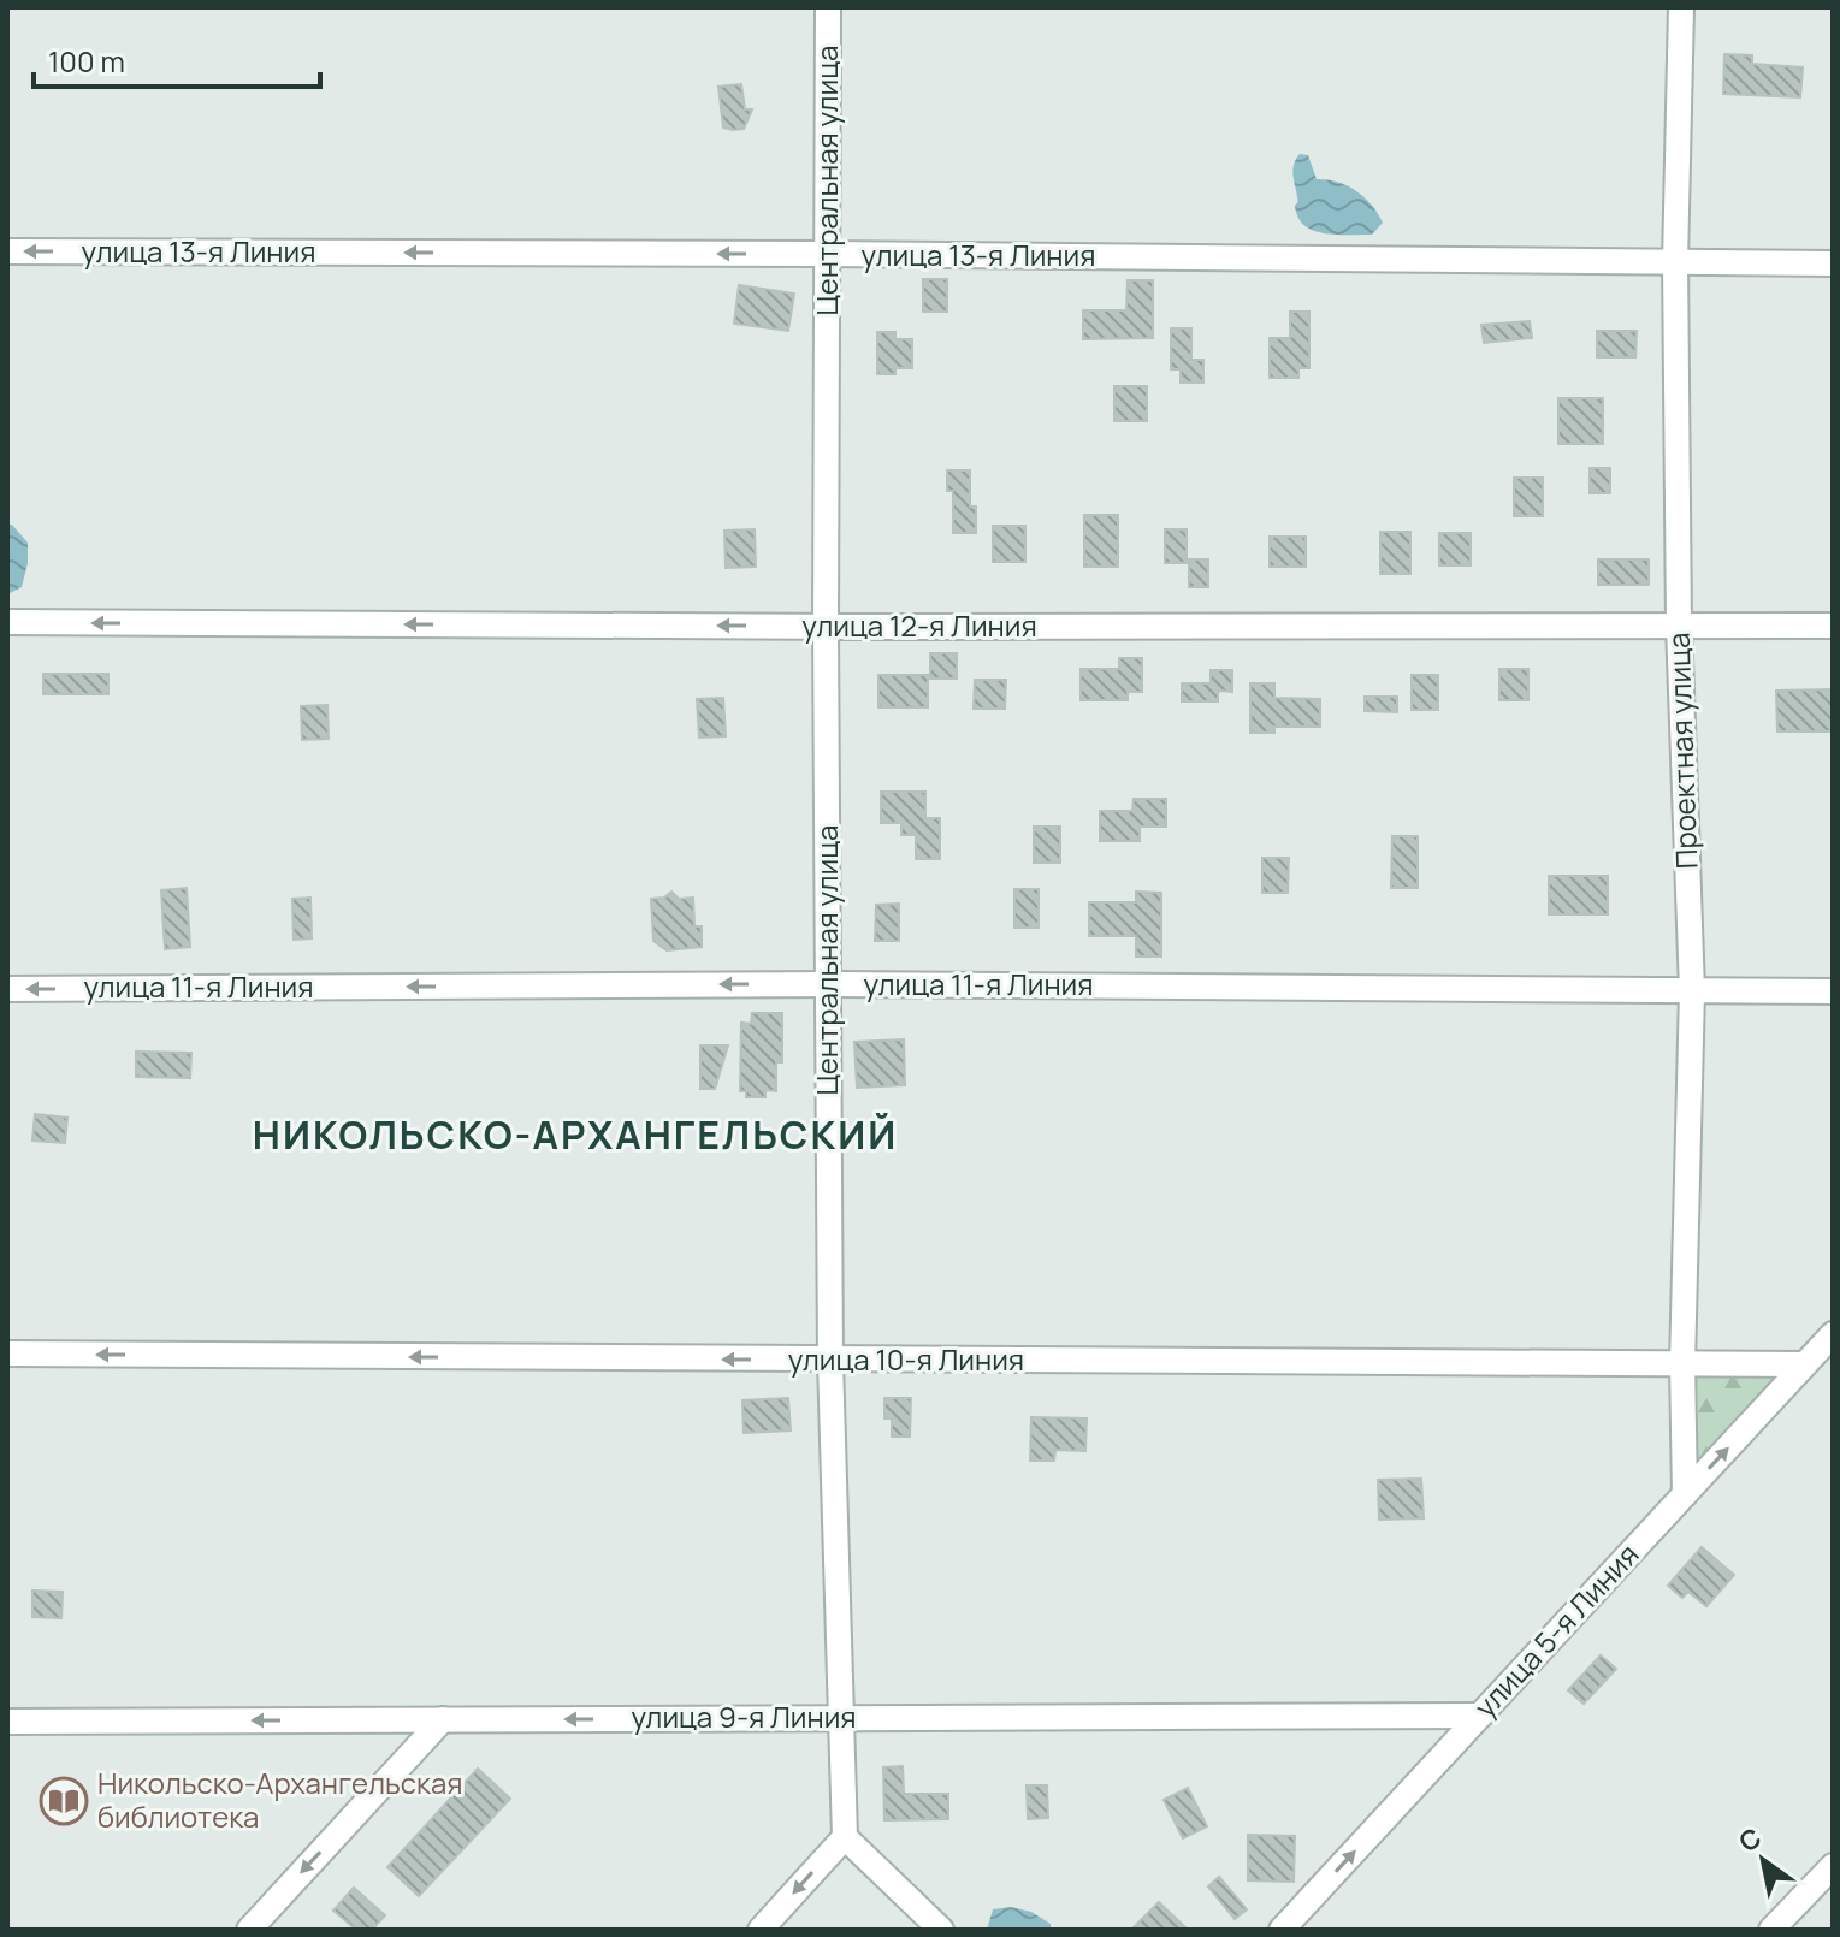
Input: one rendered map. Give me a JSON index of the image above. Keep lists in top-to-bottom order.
{
  "streets": {
    "street": [
      "Центральная улица",
      "улица 13-я Линия",
      "улица 12-я Линия",
      "Проектная улица",
      "улица 11-я Линия",
      "улица 10-я Линия",
      "улица 5-я Линия",
      "улица 9-я Линия"
    ]
  },
  "crossings": [
    ["Центральная улица", "улица 13-я Линия"],
    ["Центральная улица", "улица 12-я Линия"],
    ["Центральная улица", "улица 11-я Линия"],
    ["Центральная улица", "улица 10-я Линия"],
    ["Центральная улица", "улица 9-я Линия"],
    ["улица 13-я Линия", "Проектная улица"],
    ["улица 12-я Линия", "Проектная улица"],
    ["Проектная улица", "улица 11-я Линия"],
    ["Проектная улица", "улица 10-я Линия"],
    ["Проектная улица", "улица 5-я Линия"],
    ["улица 10-я Линия", "улица 5-я Линия"],
    ["улица 5-я Линия", "улица 9-я Линия"]
  ],
  "one_way": [
    "улица 13-я Линия",
    "улица 12-я Линия",
    "улица 11-я Линия",
    "улица 10-я Линия",
    "улица 5-я Линия",
    "улица 9-я Линия"
  ],
  "districts": ["НИКОЛЬСКО-АРХАНГЕЛЬСКИЙ"],
  "places": {
    "library": ["Никольско-Архангельская библиотека"]
  },
  "scale_bar": "100 m",
  "north": "top left"
}
